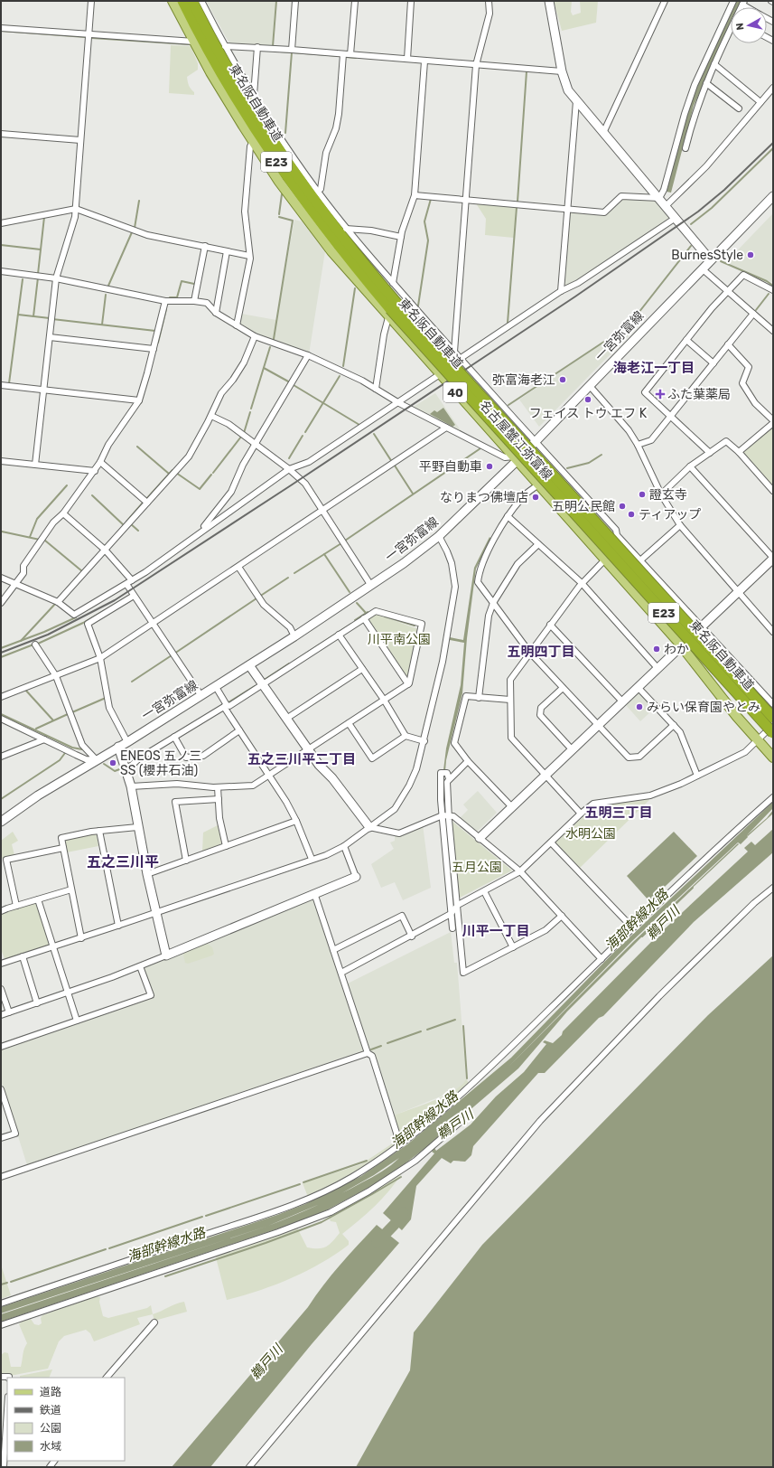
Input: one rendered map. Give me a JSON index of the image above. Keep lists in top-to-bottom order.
{
  "streets": {
    "highway": ["東名阪自動車道", "E23"],
    "main road": ["40", "名古屋蟹江弥富線"],
    "street": ["一宮弥富線"]
  },
  "crossings": [
    ["一宮弥富線", "名古屋蟹江弥富線"]
  ],
  "districts": [
    "海老江一丁目",
    "五明四丁目",
    "五之三川平二丁目",
    "五明三丁目",
    "五之三川平",
    "川平一丁目"
  ],
  "water": ["海部幹線水路", "鵜戸川"],
  "parks": ["川平南公園", "水明公園", "五月公園"],
  "places": {
    "other": [
      "BurnesStyle",
      "弥富海老江",
      "フェイス トウ エフ K",
      "平野自動車",
      "證玄寺",
      "なりまつ佛壇店",
      "五明公民館",
      "ティアップ",
      "わか",
      "みらい保育園やとみ",
      "ENEOS 五ノ三 SS (櫻井石油)"
    ],
    "health": ["ふた葉薬局"]
  },
  "legend": [
    "道路",
    "鉄道",
    "公園",
    "水域"
  ],
  "north": "left"
}
